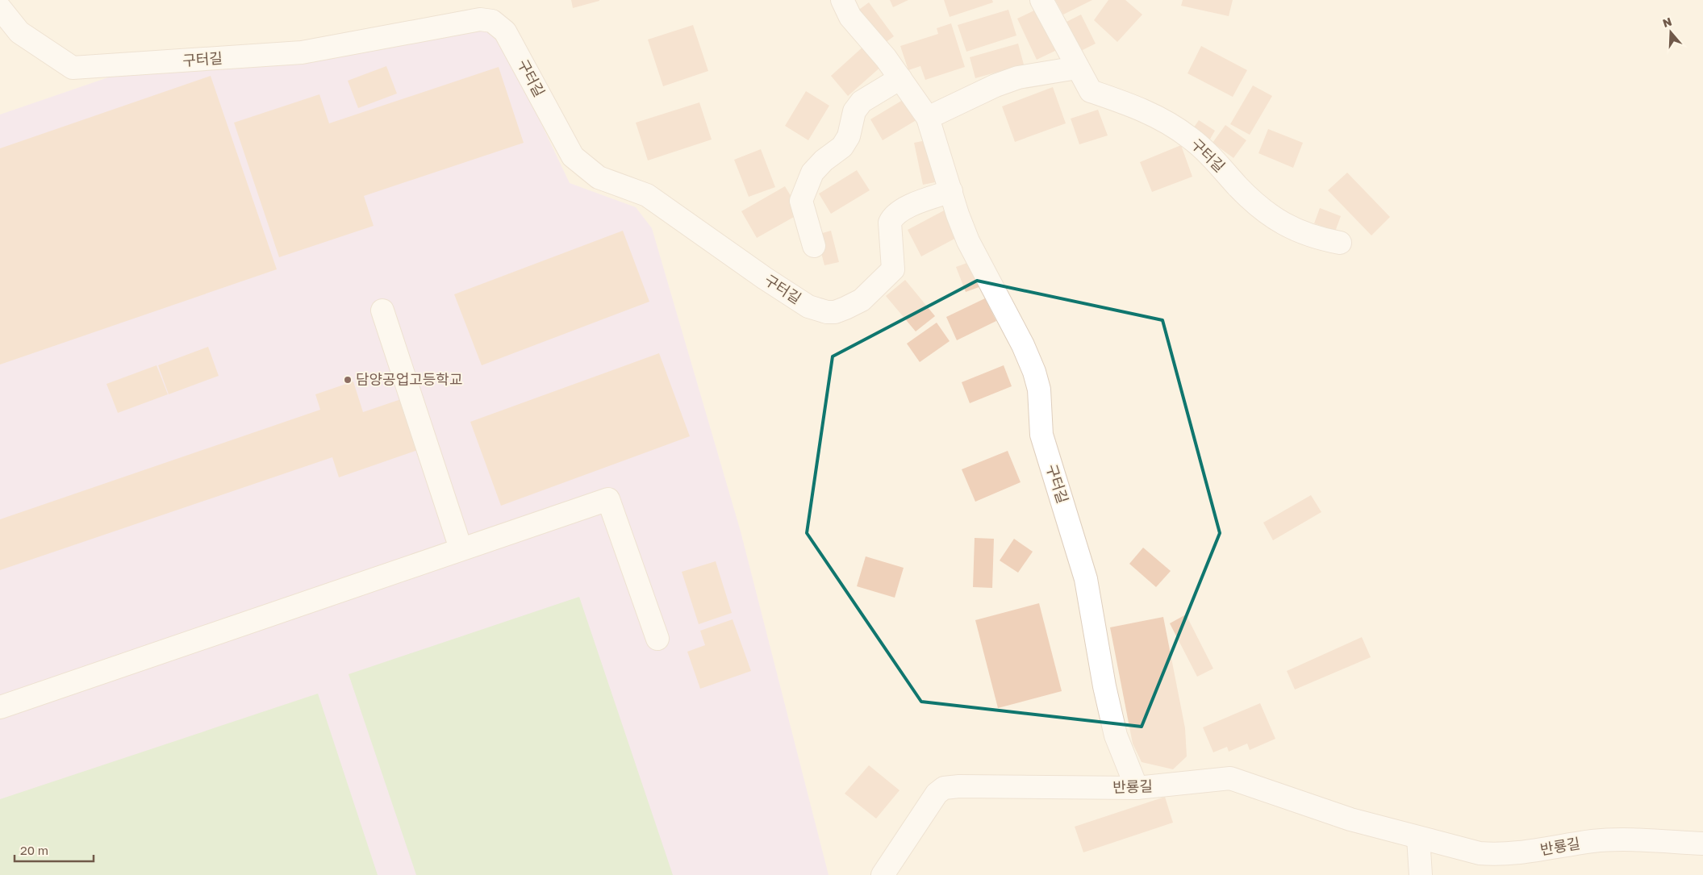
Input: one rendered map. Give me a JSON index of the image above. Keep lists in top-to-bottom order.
{
  "streets": {
    "street": ["구터길", "반룡길"]
  },
  "crossings": [
    ["구터길", "반룡길"]
  ],
  "places": ["담양공업고등학교"],
  "scale_bar": "20 m",
  "north": "top"
}
